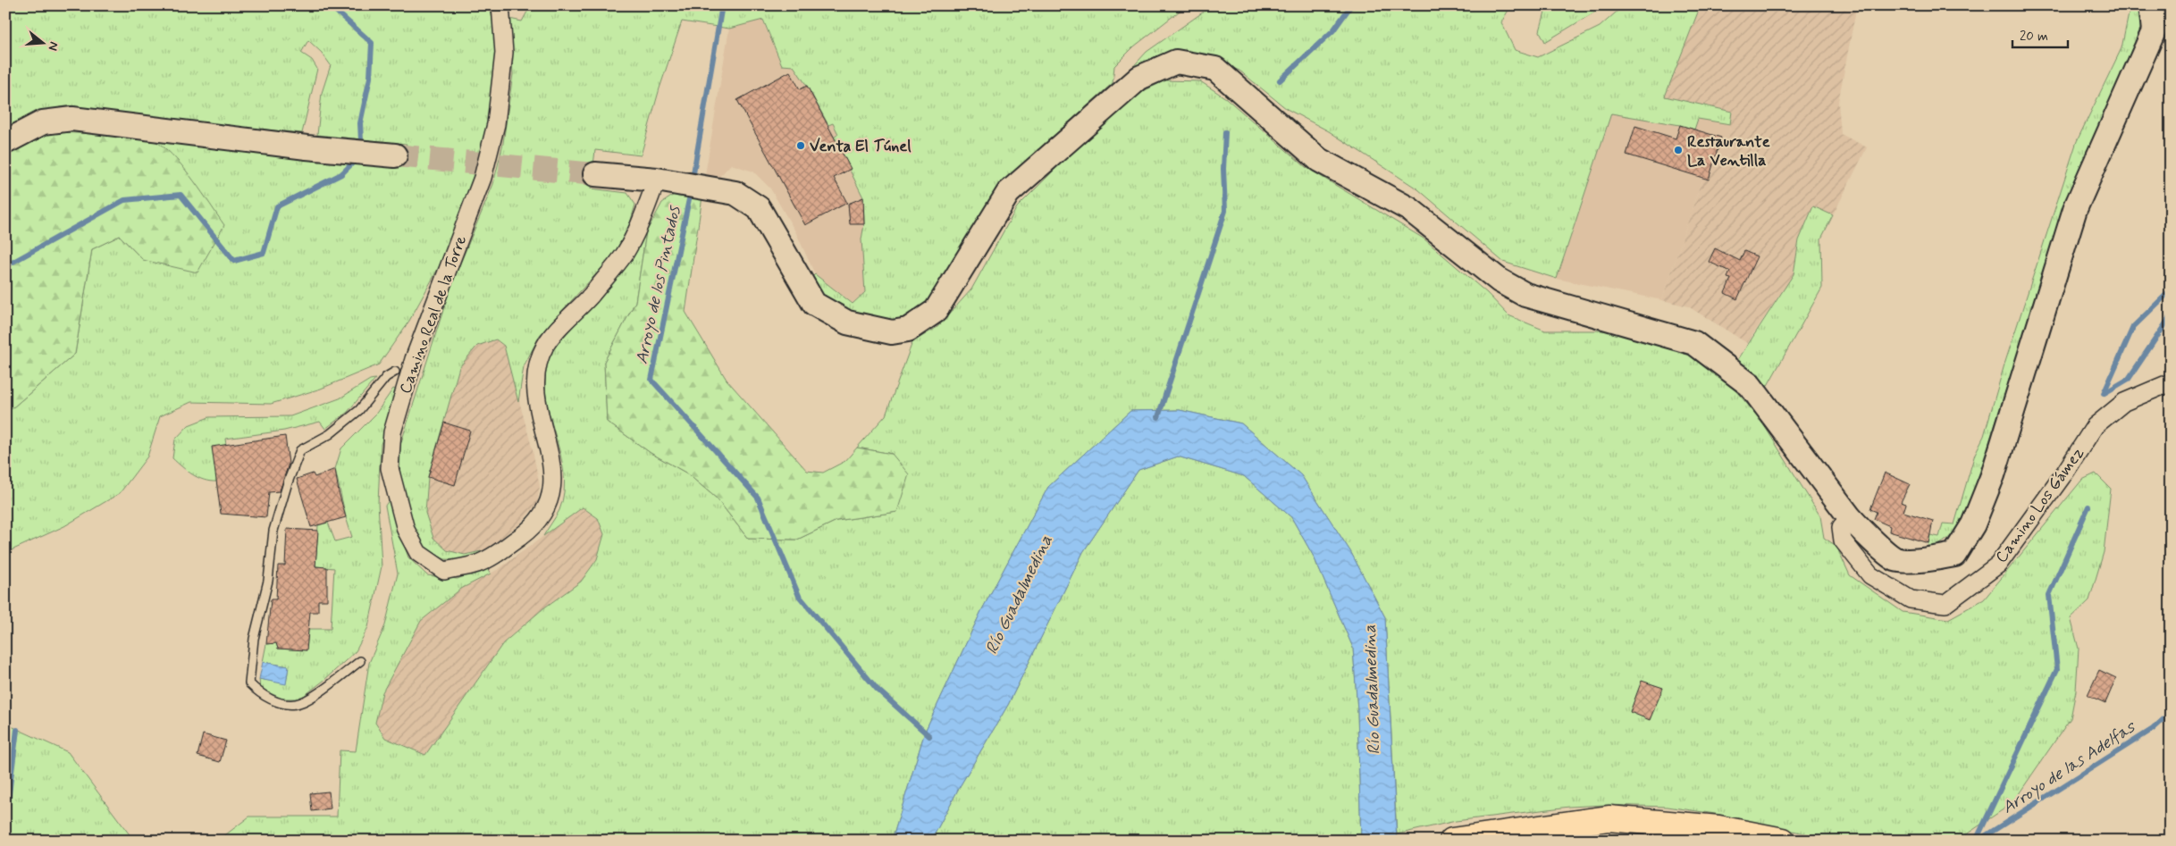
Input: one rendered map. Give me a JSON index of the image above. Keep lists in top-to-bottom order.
{
  "streets": {
    "street": ["Camino Real de la Torre", "Camino Los Gámez"]
  },
  "water": ["Arroyo de los Pintados", "Río Guadalmedina", "Arroyo de las Adelfas"],
  "places": ["Venta El Túnel", "Restaurante La Ventilla"],
  "scale_bar": "20 m",
  "north": "right"
}
